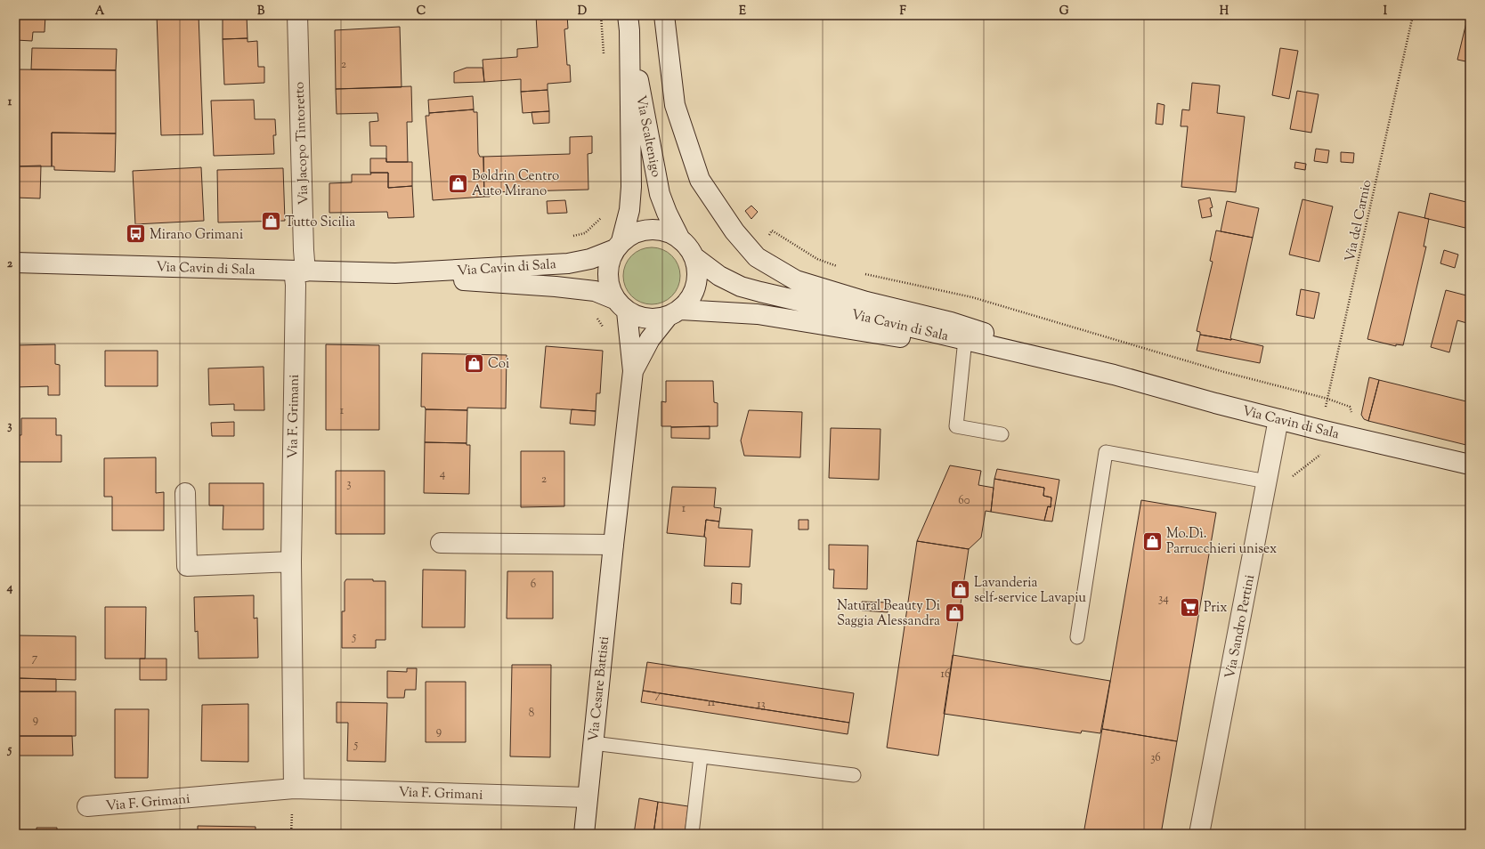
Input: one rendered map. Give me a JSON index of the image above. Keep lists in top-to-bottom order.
{
  "streets": {
    "main road": [
      "Via Scaltenigo",
      "Via Jacopo Tintoretto",
      "Via Cavin di Sala",
      "Via F. Grimani",
      "Via Sandro Pertini",
      "Via Cesare Battisti"
    ],
    "path": ["Via del Carnio"]
  },
  "crossings": [
    ["Via Scaltenigo", "Via Cavin di Sala"],
    ["Via Scaltenigo", "Via Cesare Battisti"],
    ["Via Jacopo Tintoretto", "Via Cavin di Sala"],
    ["Via Jacopo Tintoretto", "Via F. Grimani"],
    ["Via del Carnio", "Via Cavin di Sala"],
    ["Via Cavin di Sala", "Via F. Grimani"],
    ["Via Cavin di Sala", "Via Sandro Pertini"],
    ["Via Cavin di Sala", "Via Cesare Battisti"],
    ["Via F. Grimani", "Via Cesare Battisti"]
  ],
  "places": {
    "shop": [
      "Boldrin Centro Auto Mirano",
      "Tutto Sicilia",
      "Coi",
      "Mo.Dì. Parrucchieri unisex",
      "Lavanderia self-service Lavapiu",
      "Natural Beauty Di Saggia Alessandra"
    ],
    "bus stop": ["Mirano Grimani"],
    "supermarket": ["Prix"]
  },
  "house_numbers": [
    "2",
    "1",
    "4",
    "2",
    "3",
    "60",
    "1",
    "6",
    "34",
    "5",
    "7",
    "16",
    "7",
    "11",
    "13",
    "8",
    "9",
    "9",
    "5",
    "36"
  ],
  "grid": {
    "columns": [
      "A",
      "B",
      "C",
      "D",
      "E",
      "F",
      "G",
      "H",
      "I"
    ],
    "rows": [
      "1",
      "2",
      "3",
      "4",
      "5"
    ]
  }
}
